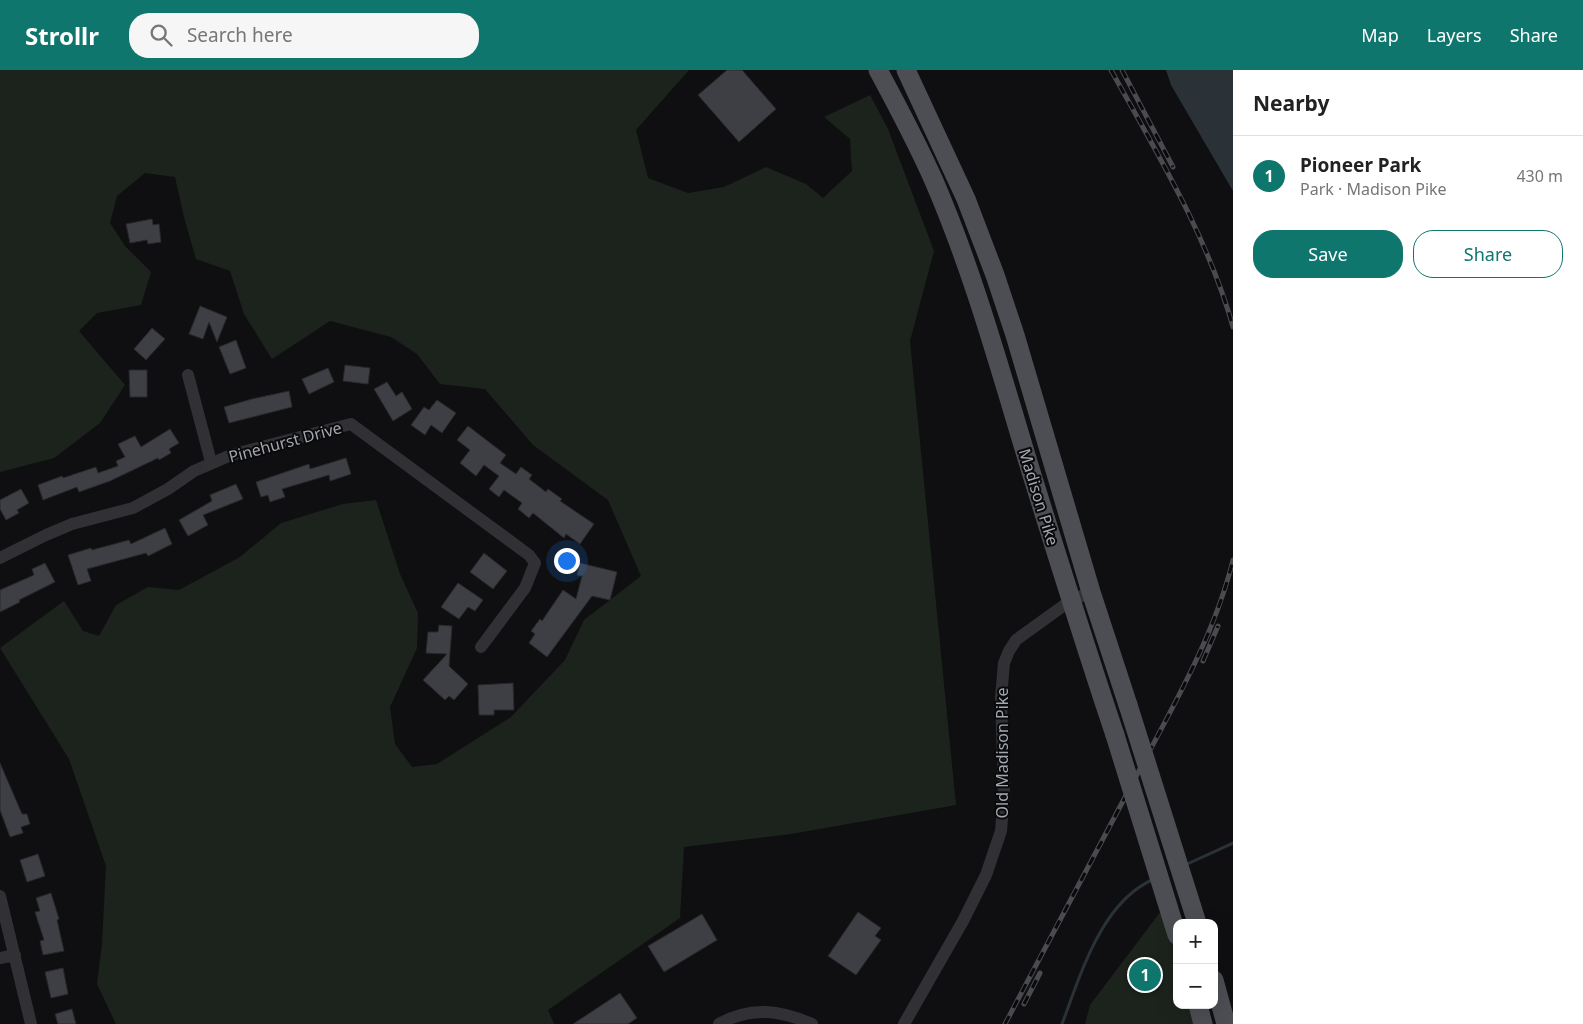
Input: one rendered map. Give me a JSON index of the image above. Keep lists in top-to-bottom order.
{
  "streets": {
    "main road": ["Madison Pike"],
    "street": ["Pinehurst Drive", "Old Madison Pike"]
  },
  "crossings": [
    ["Madison Pike", "Old Madison Pike"]
  ],
  "page": {
    "header": "Strollr",
    "search": "Search here",
    "nav": ["Map", "Layers", "Share"],
    "heading": "Nearby",
    "list": [
      {
        "mark": "1",
        "name": "Pioneer Park",
        "note": "Park · Madison Pike",
        "value": "430 m"
      }
    ],
    "buttons": ["Save", "Share"],
    "map_buttons": ["+", "−"],
    "pins": "1"
  }
}
